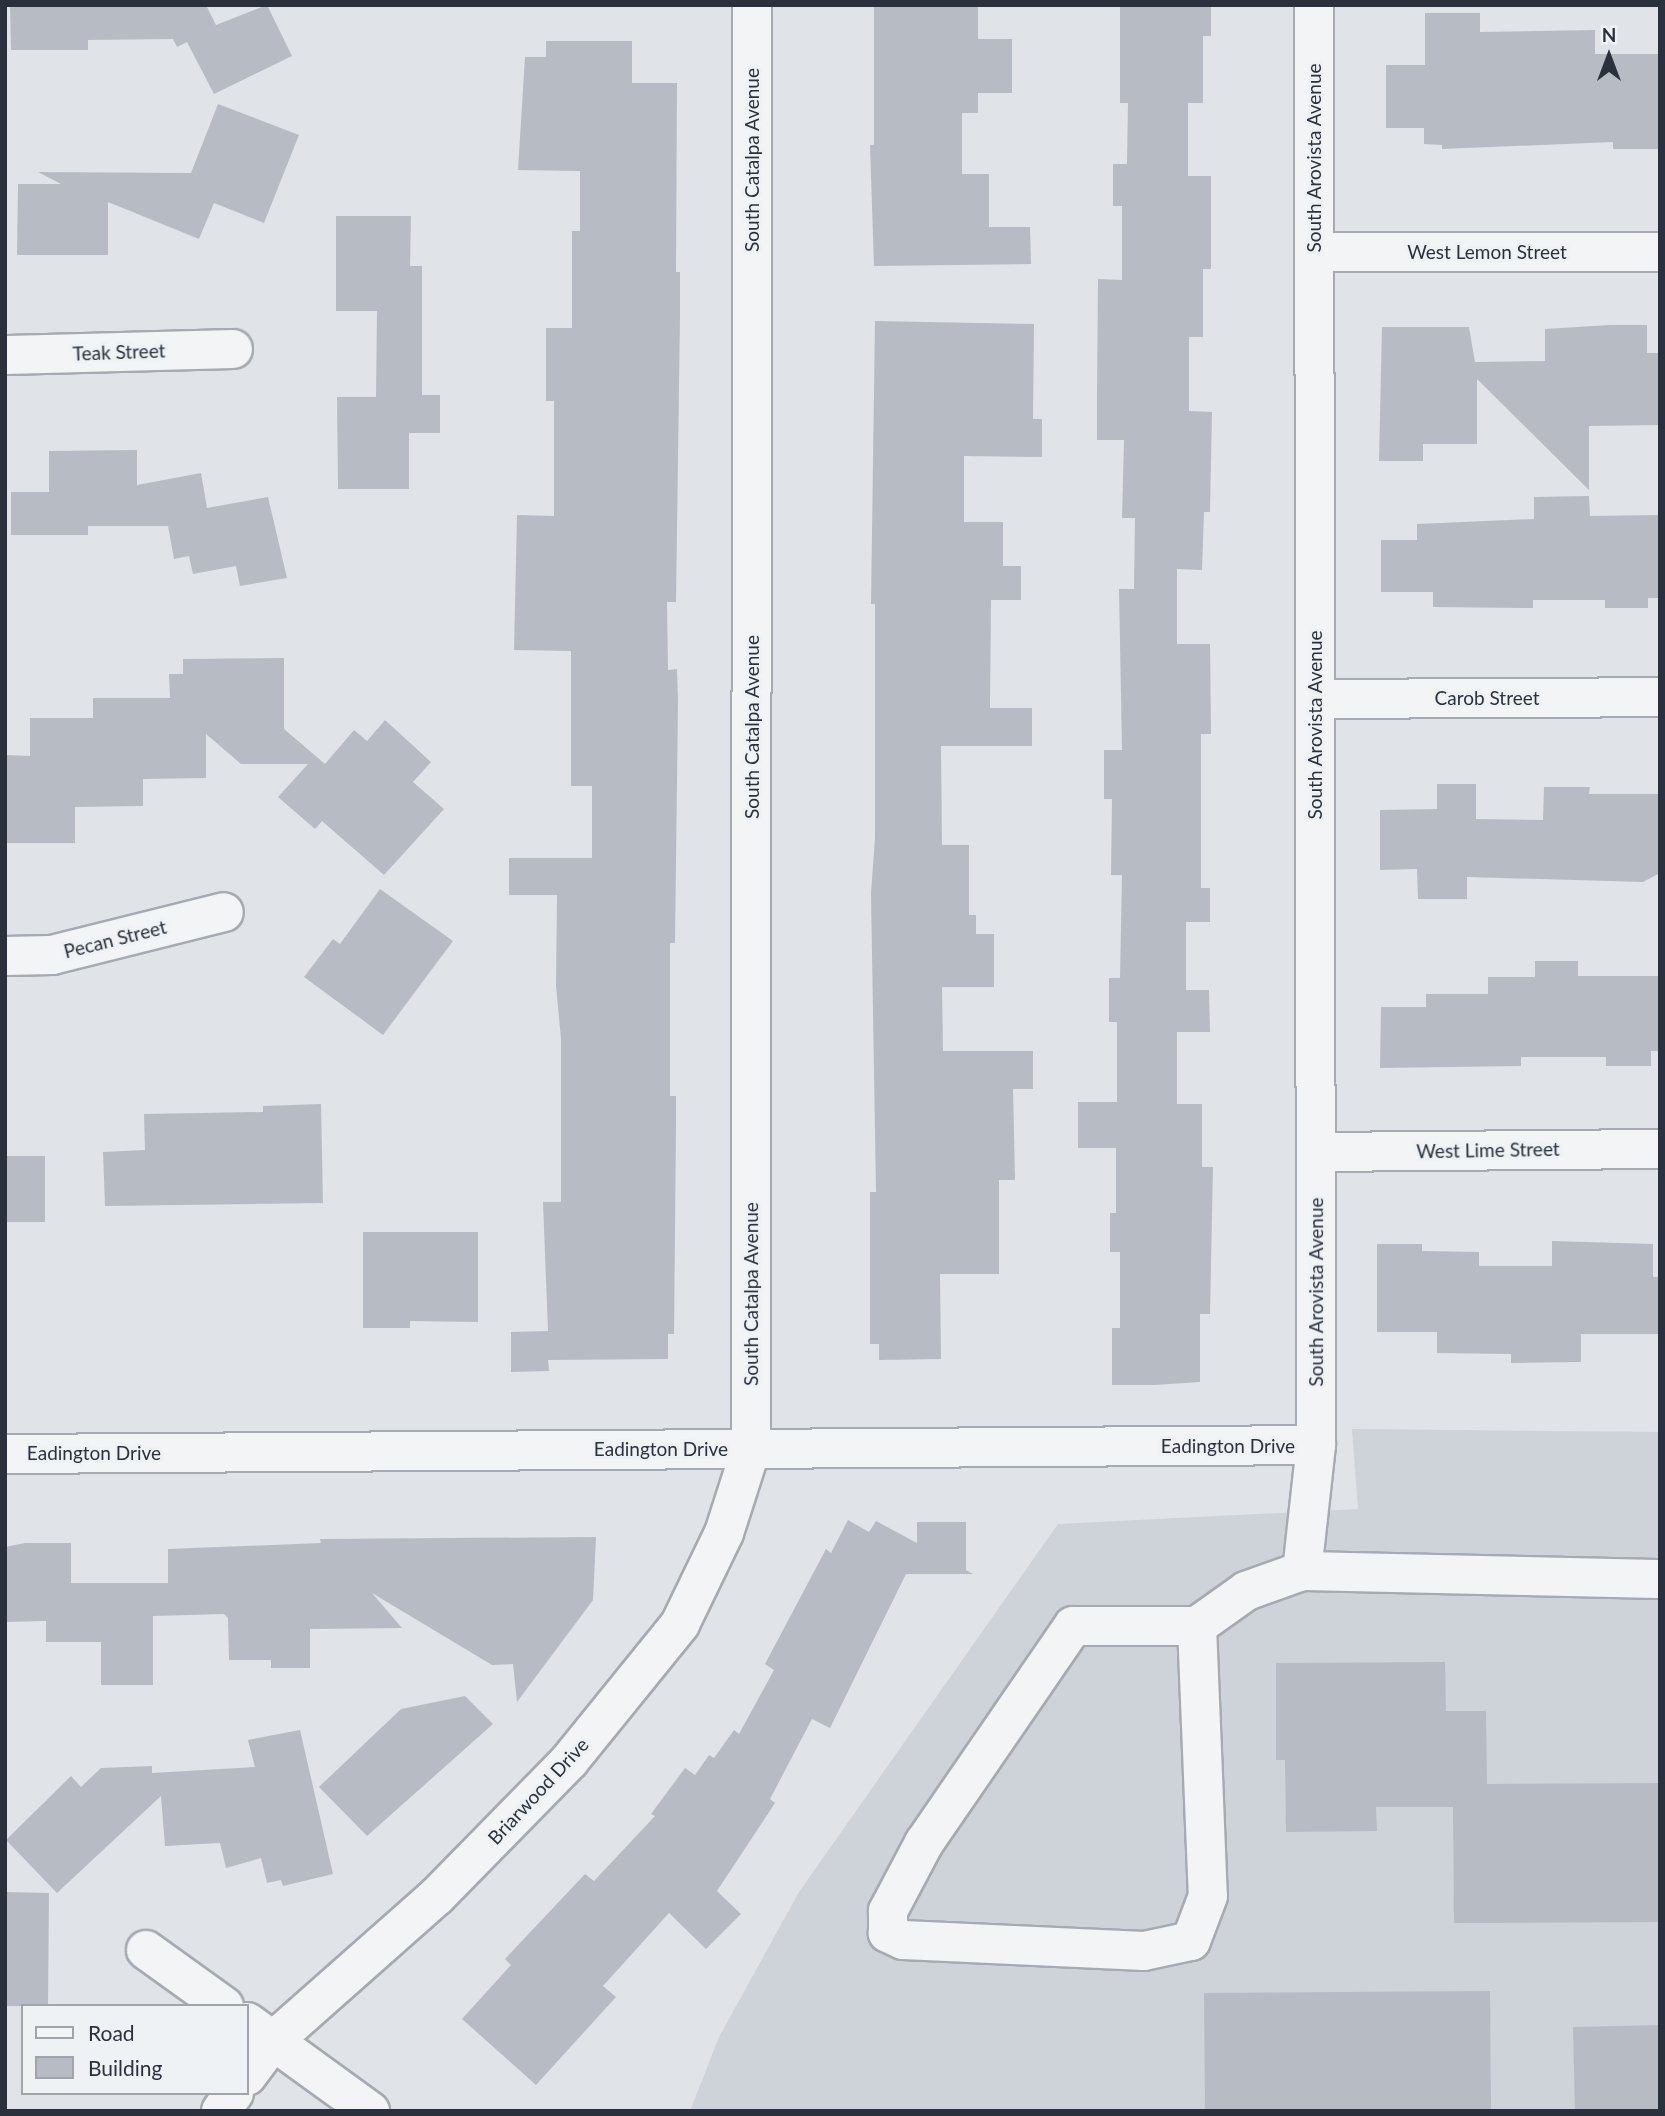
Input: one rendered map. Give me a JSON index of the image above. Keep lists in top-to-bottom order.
{
  "streets": {
    "street": [
      "South Arovista Avenue",
      "South Catalpa Avenue",
      "West Lemon Street",
      "Teak Street",
      "Carob Street",
      "Pecan Street",
      "West Lime Street",
      "Eadington Drive",
      "Briarwood Drive"
    ]
  },
  "crossings": [
    ["South Arovista Avenue", "West Lemon Street"],
    ["South Arovista Avenue", "Carob Street"],
    ["South Arovista Avenue", "West Lime Street"],
    ["South Arovista Avenue", "Eadington Drive"],
    ["South Catalpa Avenue", "Eadington Drive"],
    ["South Catalpa Avenue", "Briarwood Drive"],
    ["Eadington Drive", "Briarwood Drive"]
  ],
  "legend": ["Road", "Building"],
  "north": "top"
}
